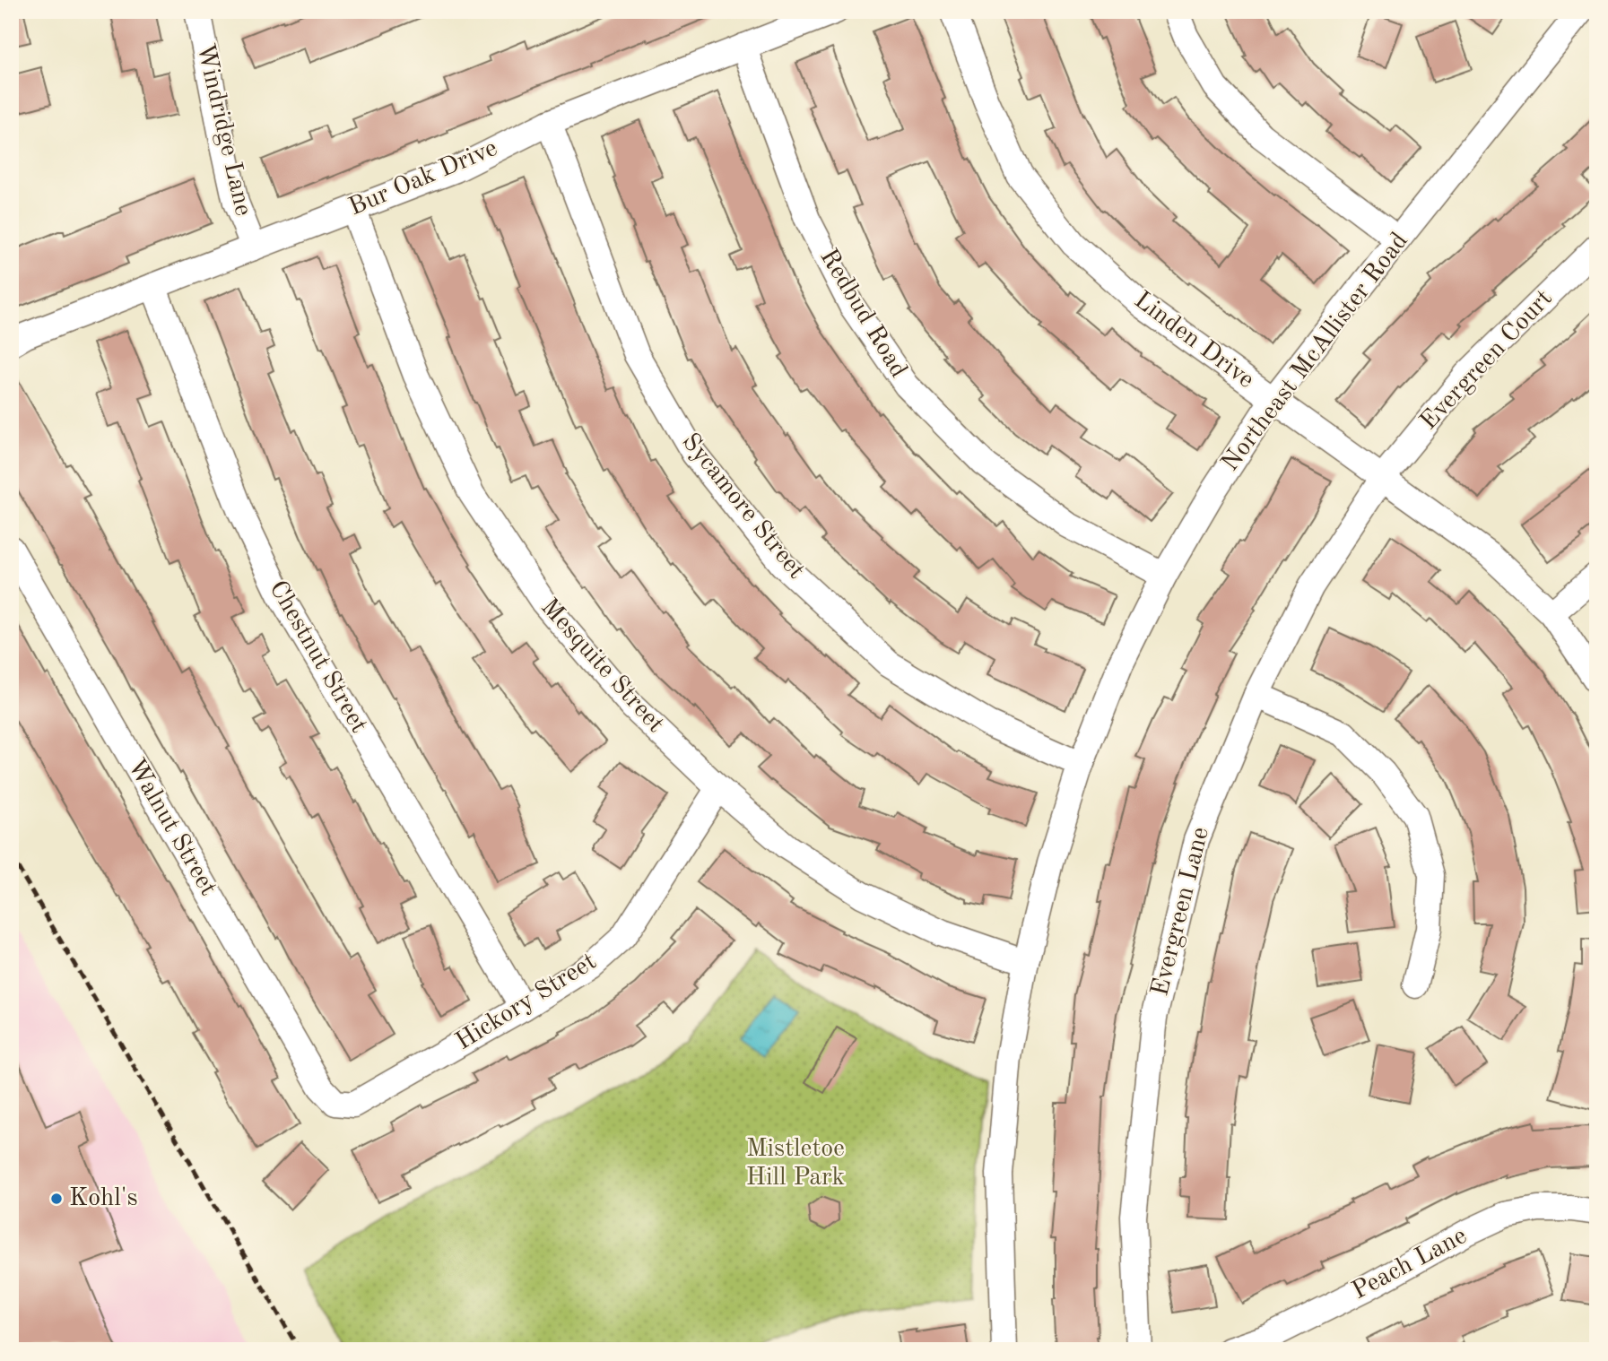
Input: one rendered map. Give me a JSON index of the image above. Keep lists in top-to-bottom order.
{
  "streets": {
    "street": [
      "Windridge Lane",
      "Bur Oak Drive",
      "Redbud Road",
      "Linden Drive",
      "Northeast McAllister Road",
      "Evergreen Court",
      "Sycamore Street",
      "Chestnut Street",
      "Mesquite Street",
      "Walnut Street",
      "Evergreen Lane",
      "Hickory Street",
      "Peach Lane"
    ]
  },
  "crossings": [
    ["Windridge Lane", "Bur Oak Drive"],
    ["Bur Oak Drive", "Redbud Road"],
    ["Bur Oak Drive", "Sycamore Street"],
    ["Bur Oak Drive", "Chestnut Street"],
    ["Bur Oak Drive", "Mesquite Street"],
    ["Redbud Road", "Northeast McAllister Road"],
    ["Linden Drive", "Northeast McAllister Road"],
    ["Linden Drive", "Evergreen Court"],
    ["Linden Drive", "Evergreen Lane"],
    ["Northeast McAllister Road", "Sycamore Street"],
    ["Northeast McAllister Road", "Mesquite Street"],
    ["Evergreen Court", "Evergreen Lane"],
    ["Chestnut Street", "Hickory Street"],
    ["Mesquite Street", "Hickory Street"],
    ["Walnut Street", "Hickory Street"]
  ],
  "parks": ["Mistletoe Hill Park"],
  "places": ["Kohl's"]
}
